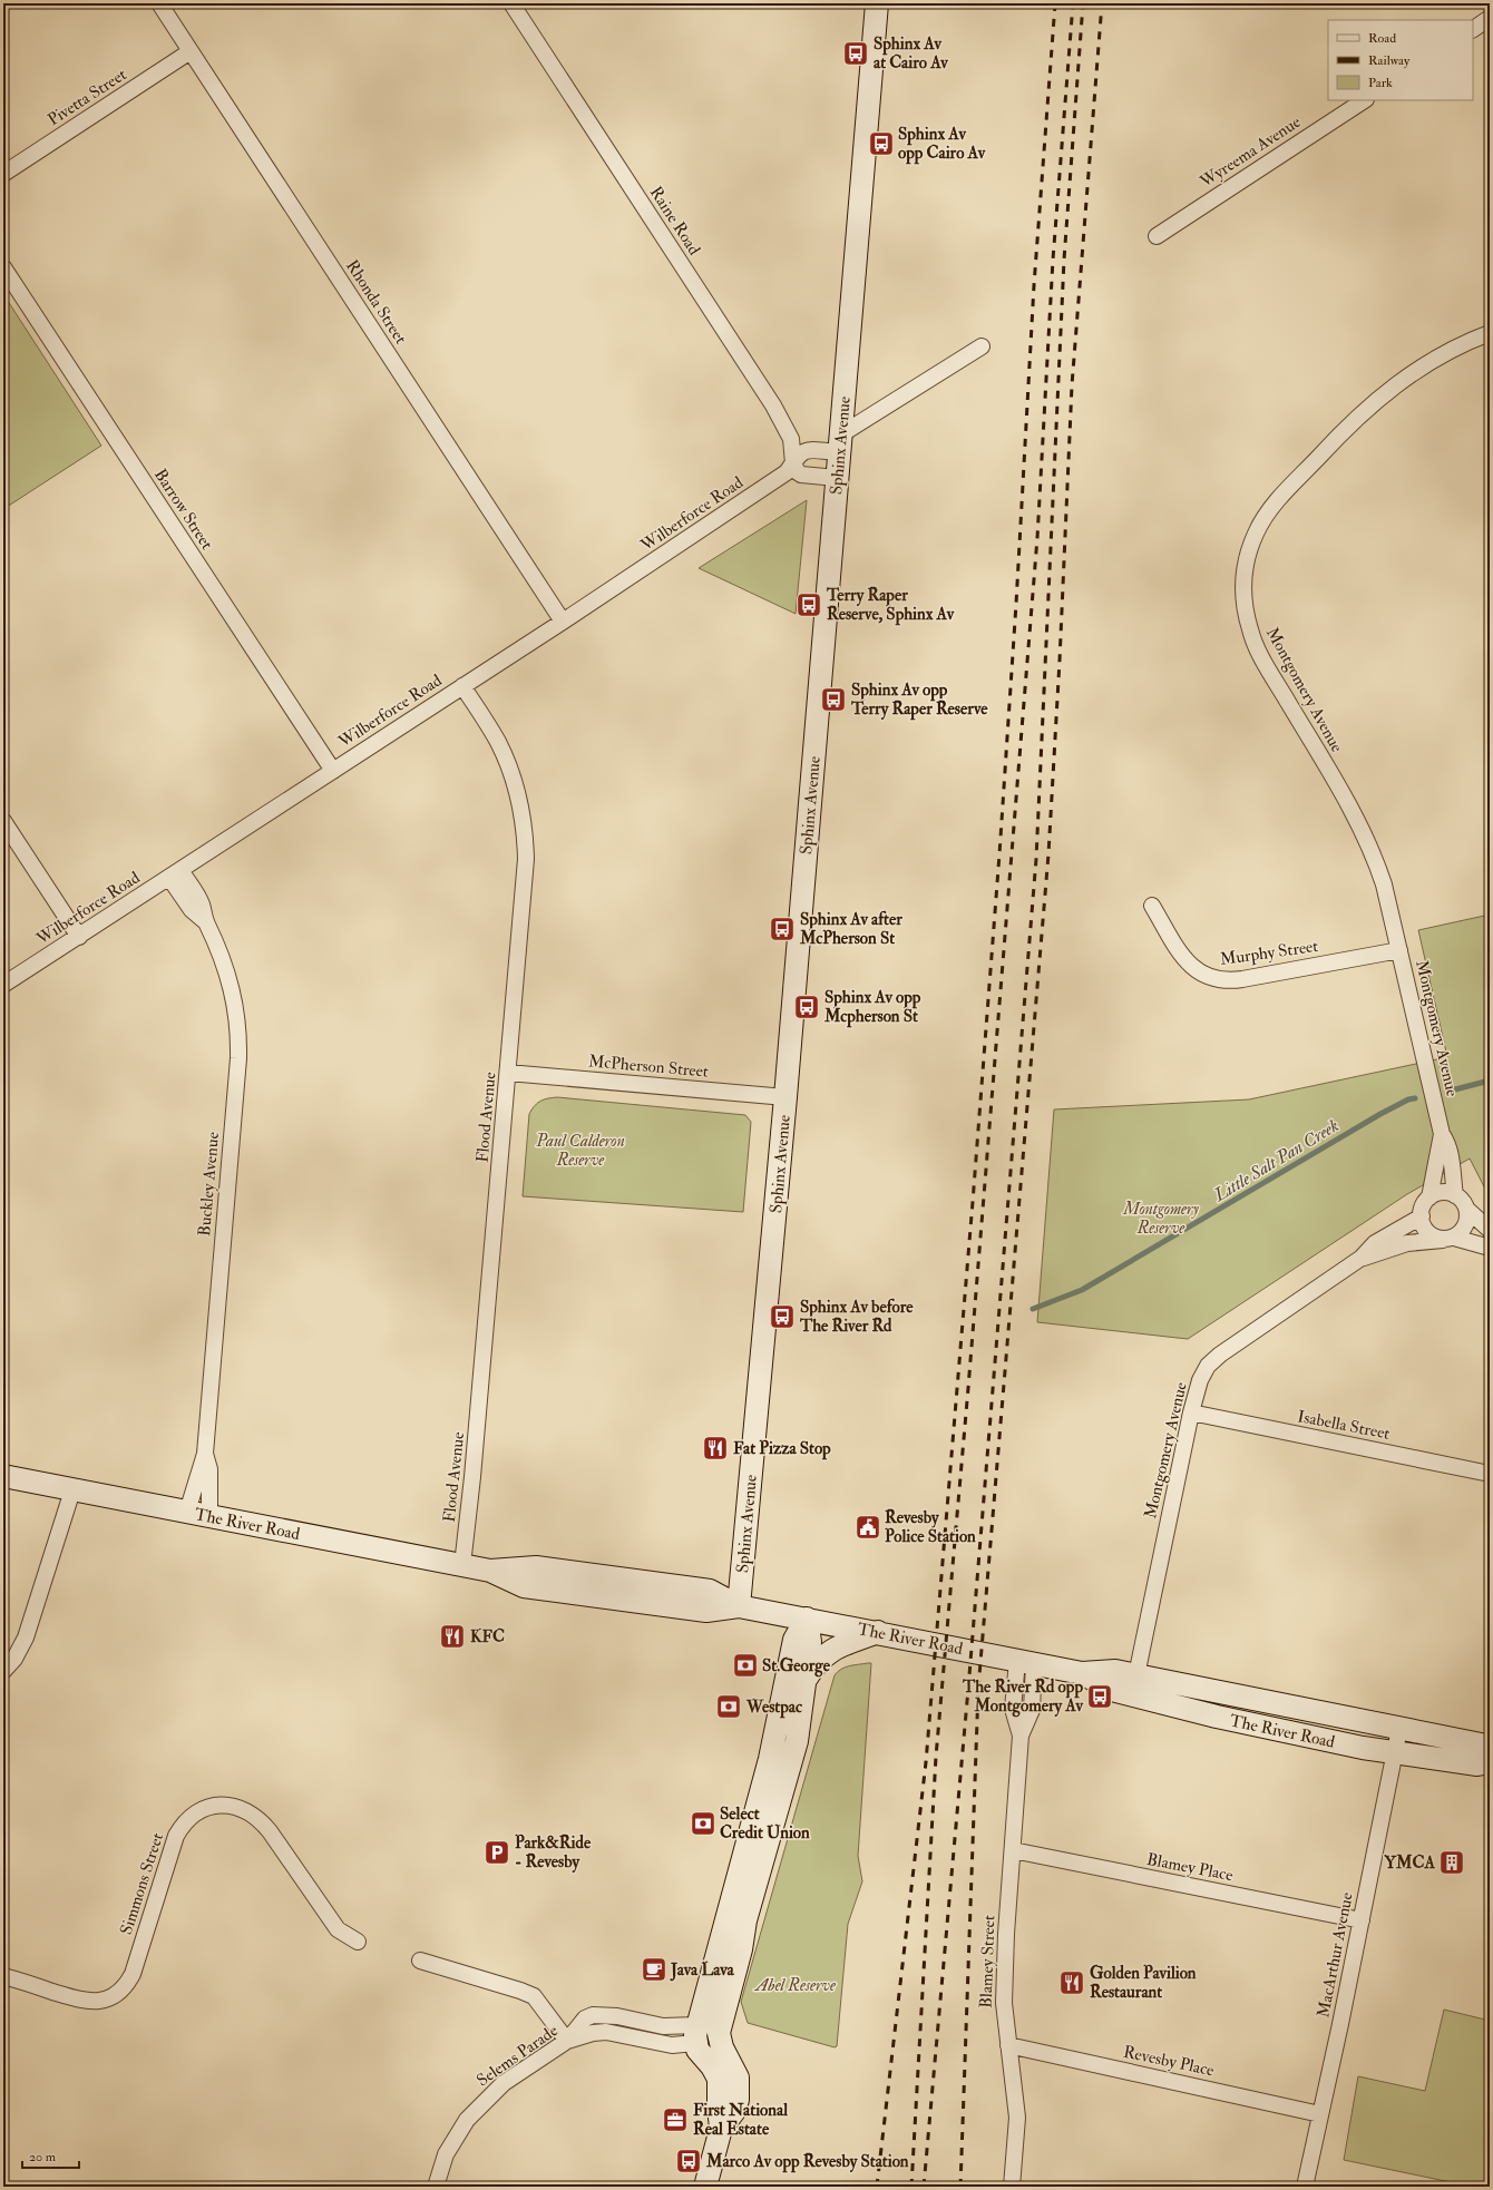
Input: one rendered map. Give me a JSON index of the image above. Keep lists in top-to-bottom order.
{
  "streets": {
    "street": [
      "Pivetta Street",
      "Wyreema Avenue",
      "Raine Road",
      "Rhonda Street",
      "Sphinx Avenue",
      "Barrow Street",
      "Wilberforce Road",
      "Montgomery Avenue",
      "Murphy Street",
      "McPherson Street",
      "Flood Avenue",
      "Buckley Avenue",
      "Isabella Street",
      "The River Road",
      "Blamey Place",
      "Simmons Street",
      "MacArthur Avenue",
      "Blamey Street",
      "Selems Parade",
      "Revesby Place"
    ]
  },
  "crossings": [
    ["Pivetta Street", "Rhonda Street"],
    ["Raine Road", "Wilberforce Road"],
    ["Rhonda Street", "Wilberforce Road"],
    ["Sphinx Avenue", "Wilberforce Road"],
    ["Sphinx Avenue", "McPherson Street"],
    ["Sphinx Avenue", "The River Road"],
    ["Barrow Street", "Wilberforce Road"],
    ["Wilberforce Road", "Flood Avenue"],
    ["Wilberforce Road", "Buckley Avenue"],
    ["Montgomery Avenue", "Murphy Street"],
    ["Montgomery Avenue", "Isabella Street"],
    ["Montgomery Avenue", "The River Road"],
    ["McPherson Street", "Flood Avenue"],
    ["Flood Avenue", "The River Road"],
    ["Buckley Avenue", "The River Road"],
    ["The River Road", "MacArthur Avenue"],
    ["The River Road", "Blamey Street"],
    ["Blamey Place", "MacArthur Avenue"],
    ["Blamey Place", "Blamey Street"],
    ["MacArthur Avenue", "Revesby Place"],
    ["Blamey Street", "Revesby Place"]
  ],
  "water": ["Little Salt Pan Creek"],
  "parks": ["Paul Calderon Reserve", "Montgomery Reserve", "Abel Reserve"],
  "places": {
    "bus stop": [
      "Sphinx Av at Cairo Av",
      "Sphinx Av opp Cairo Av",
      "Terry Raper Reserve, Sphinx Av",
      "Sphinx Av opp Terry Raper Reserve",
      "Sphinx Av after McPherson St",
      "Sphinx Av opp Mcpherson St",
      "Sphinx Av before The River Rd",
      "The River Rd opp Montgomery Av",
      "Marco Av opp Revesby Station"
    ],
    "restaurant": ["Fat Pizza Stop", "KFC", "Golden Pavilion Restaurant"],
    "public building": ["Revesby Police Station"],
    "bank": ["St.George", "Westpac", "Select Credit Union"],
    "parking": ["Park&Ride - Revesby"],
    "building": ["YMCA"],
    "cafe": ["Java Lava"],
    "office": ["First National Real Estate"]
  },
  "legend": ["Road", "Railway", "Park"],
  "scale_bar": "20 m"
}
